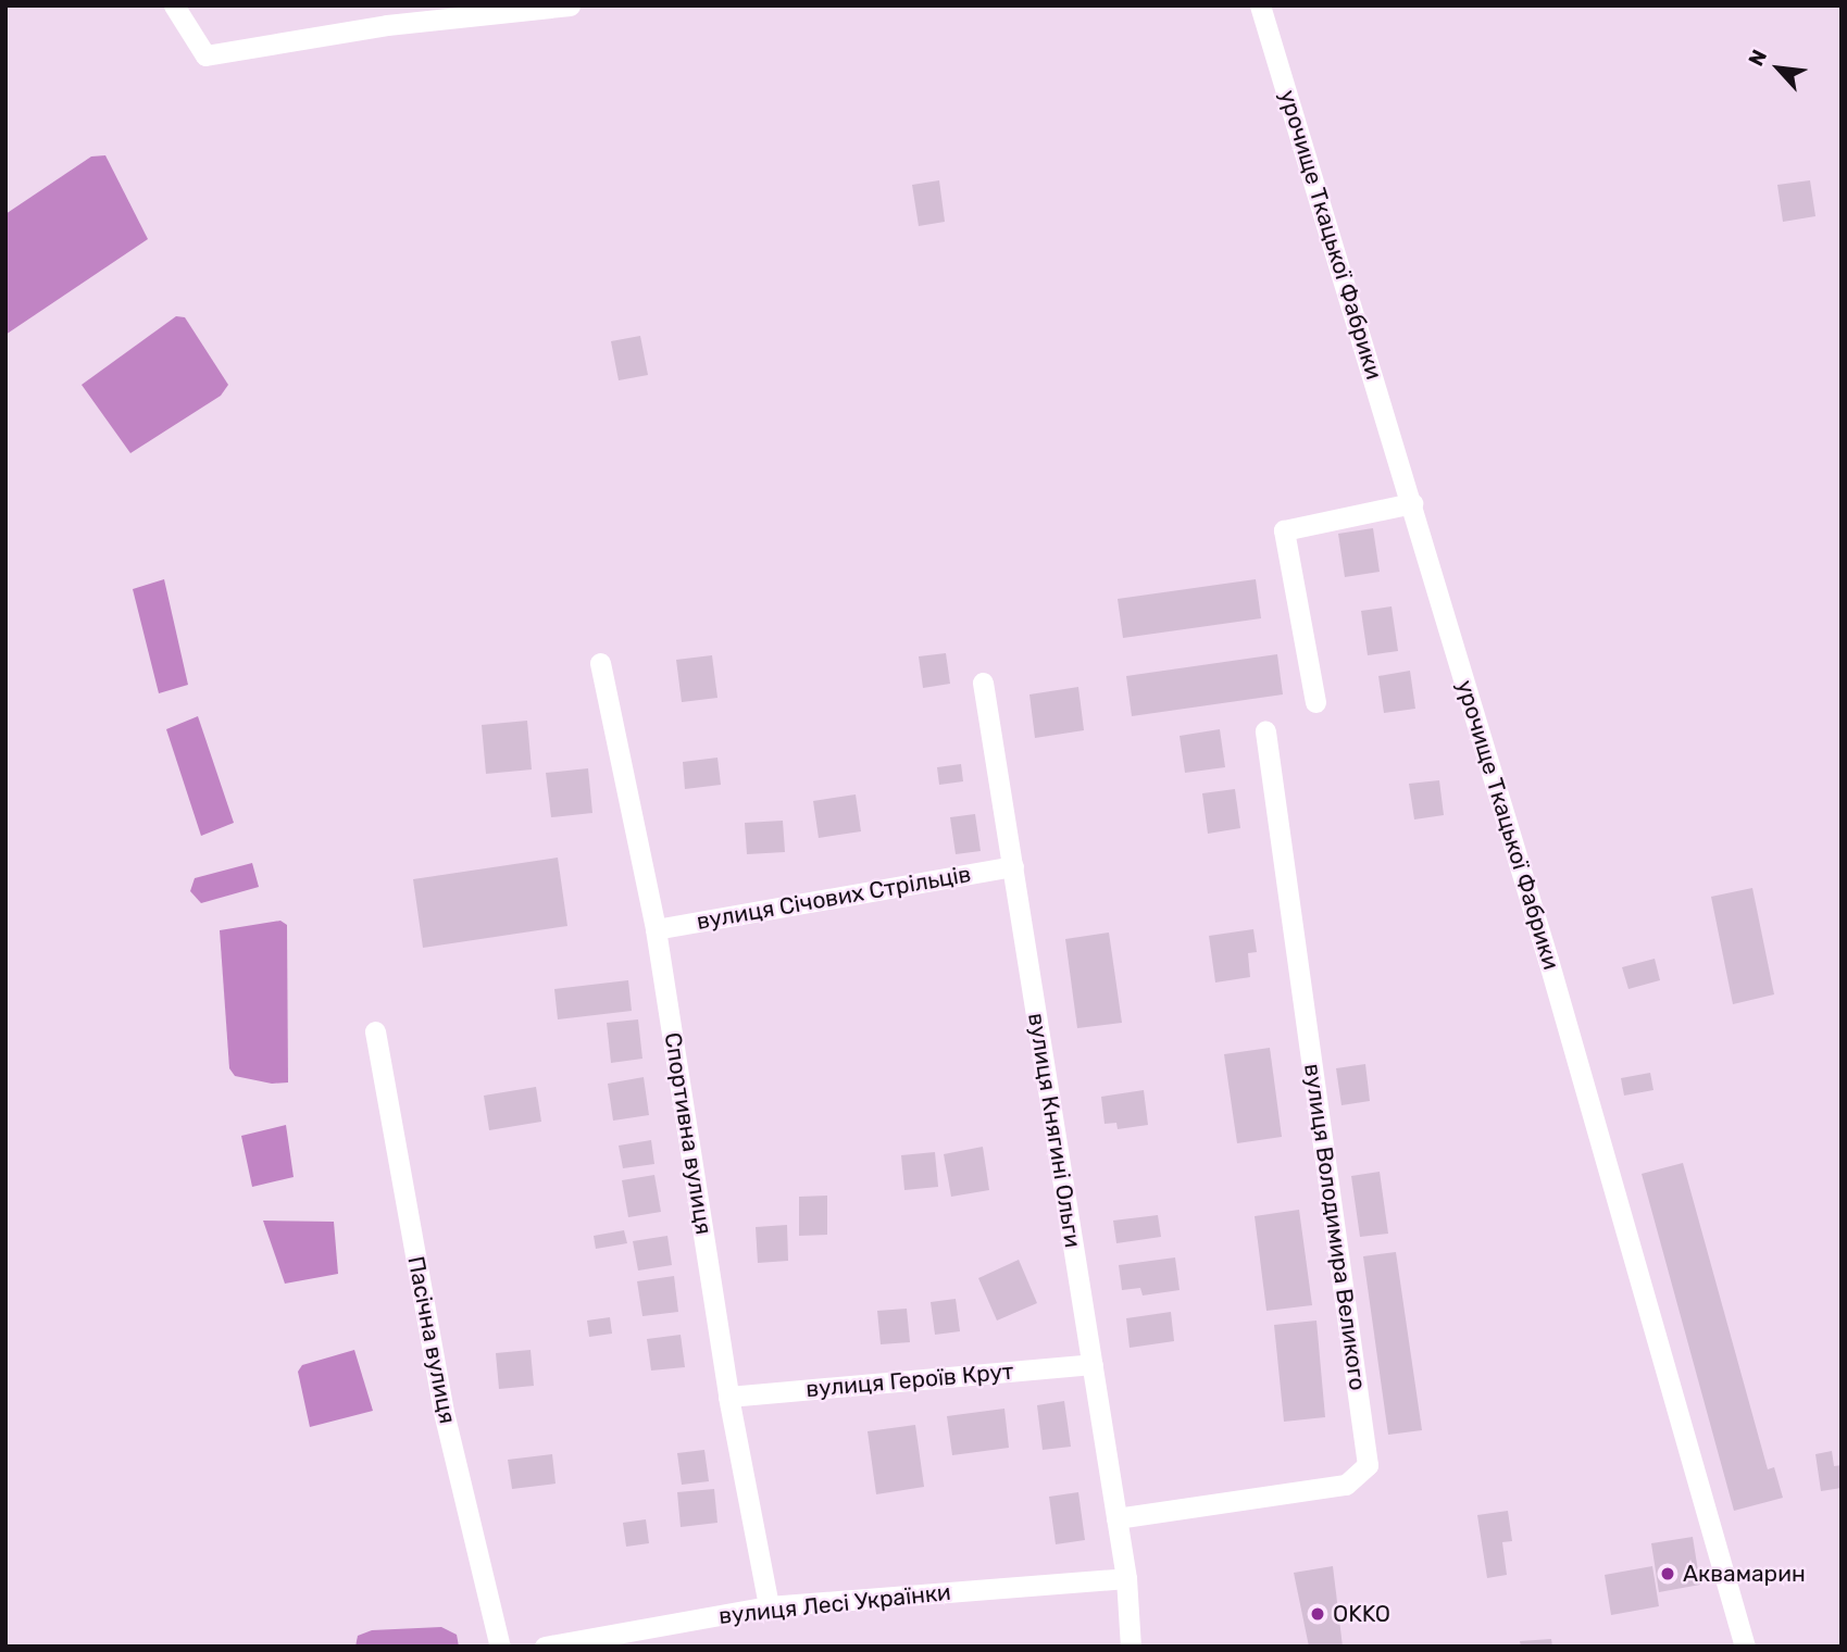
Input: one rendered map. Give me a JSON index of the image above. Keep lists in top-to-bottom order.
{
  "streets": {
    "street": [
      "урочище Ткацької Фабрики",
      "вулиця Січових Стрільців",
      "вулиця Княгині Ольги",
      "Спортивна вулиця",
      "вулиця Володимира Великого",
      "Пасічна вулиця",
      "вулиця Героїв Крут",
      "вулиця Лесі Українки"
    ]
  },
  "crossings": [
    ["вулиця Січових Стрільців", "вулиця Княгині Ольги"],
    ["вулиця Січових Стрільців", "Спортивна вулиця"],
    ["вулиця Княгині Ольги", "вулиця Володимира Великого"],
    ["вулиця Княгині Ольги", "вулиця Героїв Крут"],
    ["вулиця Княгині Ольги", "вулиця Лесі Українки"],
    ["Спортивна вулиця", "вулиця Героїв Крут"],
    ["Спортивна вулиця", "вулиця Лесі Українки"]
  ],
  "places": ["Аквамарин", "OKKO"],
  "north": "top left"
}
